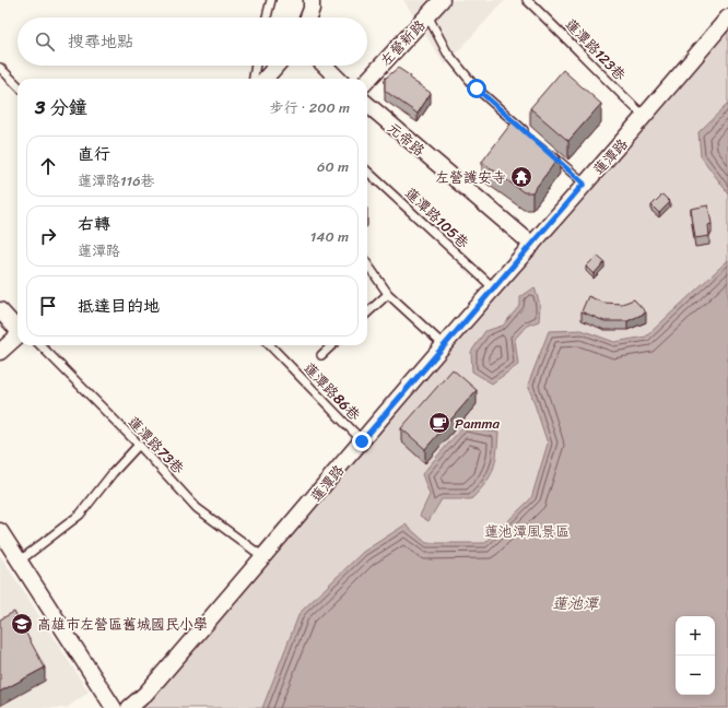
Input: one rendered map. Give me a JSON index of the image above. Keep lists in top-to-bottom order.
{
  "streets": {
    "street": ["左營新路", "元帝路", "蓮潭路"],
    "lane": [
      "蓮潭路123巷",
      "蓮潭路105巷",
      "蓮潭路86巷",
      "蓮潭路73巷"
    ]
  },
  "crossings": [
    ["蓮潭路123巷", "蓮潭路"],
    ["元帝路", "蓮潭路"],
    ["蓮潭路", "蓮潭路105巷"],
    ["蓮潭路", "蓮潭路86巷"],
    ["蓮潭路", "蓮潭路73巷"]
  ],
  "water": ["蓮池潭"],
  "parks": ["蓮池潭風景區"],
  "places": {
    "temple": ["左營護安寺"],
    "cafe": ["Pamma"],
    "school or university": ["高雄市左營區舊城國民小學"]
  },
  "page": {
    "search": "搜尋地點",
    "heading": ["3 分鐘", "步行 · 200 m"],
    "list": [
      ["直行", "蓮潭路116巷", "60 m"],
      ["右轉", "蓮潭路", "140 m"],
      "抵達目的地"
    ],
    "map_buttons": ["+", "−"]
  }
}
